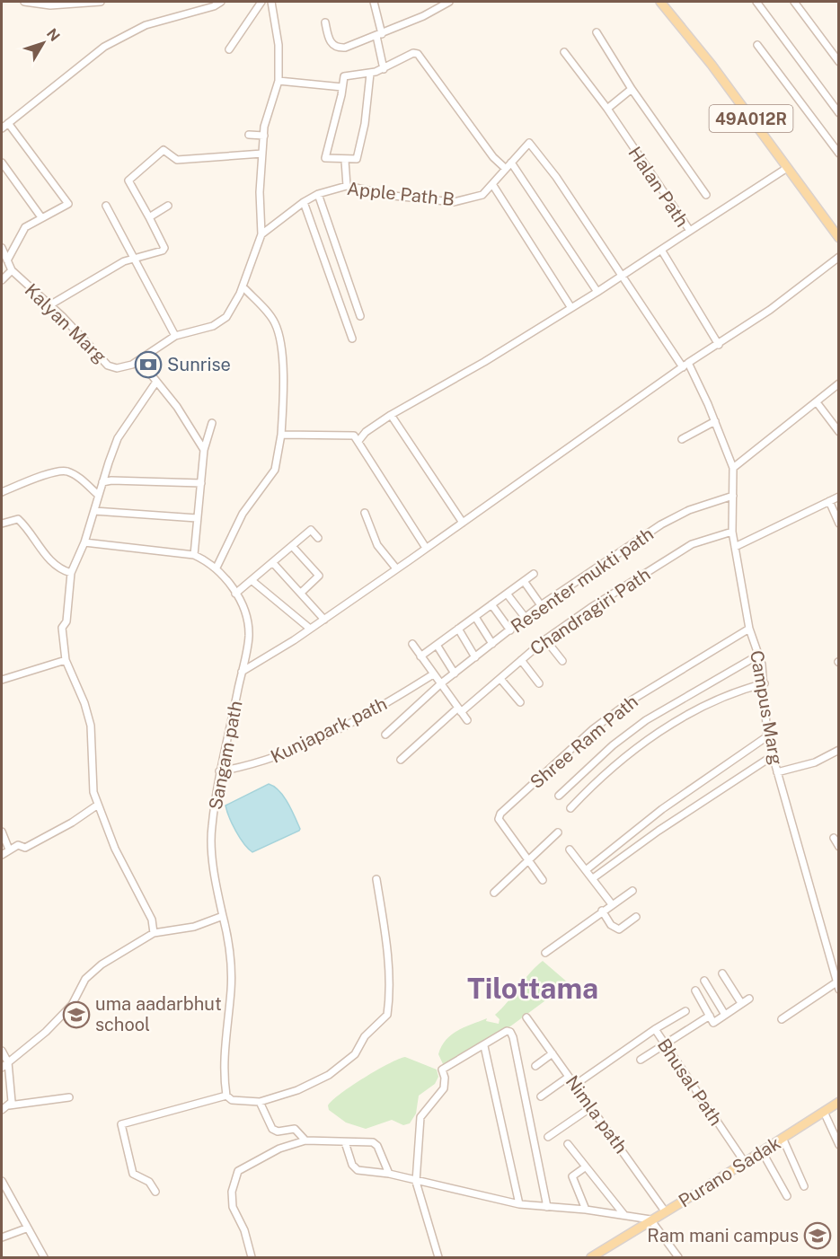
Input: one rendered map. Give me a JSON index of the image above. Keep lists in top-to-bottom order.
{
  "streets": {
    "main road": ["49A012R", "Purano Sadak"],
    "street": [
      "Halan Path",
      "Apple Path B",
      "Kalyan Marg",
      "Resenter mukti path",
      "Chandragiri Path",
      "Campus Marg",
      "Kunjapark path",
      "Shree Ram Path",
      "Sangam path",
      "Bhusal Path",
      "Nimla path"
    ]
  },
  "crossings": [
    ["Apple Path B", "Kalyan Marg"],
    ["Apple Path B", "Campus Marg"],
    ["Resenter mukti path", "Campus Marg"],
    ["Chandragiri Path", "Campus Marg"],
    ["Campus Marg", "Shree Ram Path"],
    ["Kunjapark path", "Sangam path"],
    ["Bhusal Path", "Nimla path"],
    ["Bhusal Path", "Purano Sadak"],
    ["Nimla path", "Purano Sadak"]
  ],
  "districts": ["Tilottama"],
  "places": {
    "bank": ["Sunrise"],
    "school or university": ["uma aadarbhut school", "Ram mani campus"]
  },
  "north": "top right"
}
